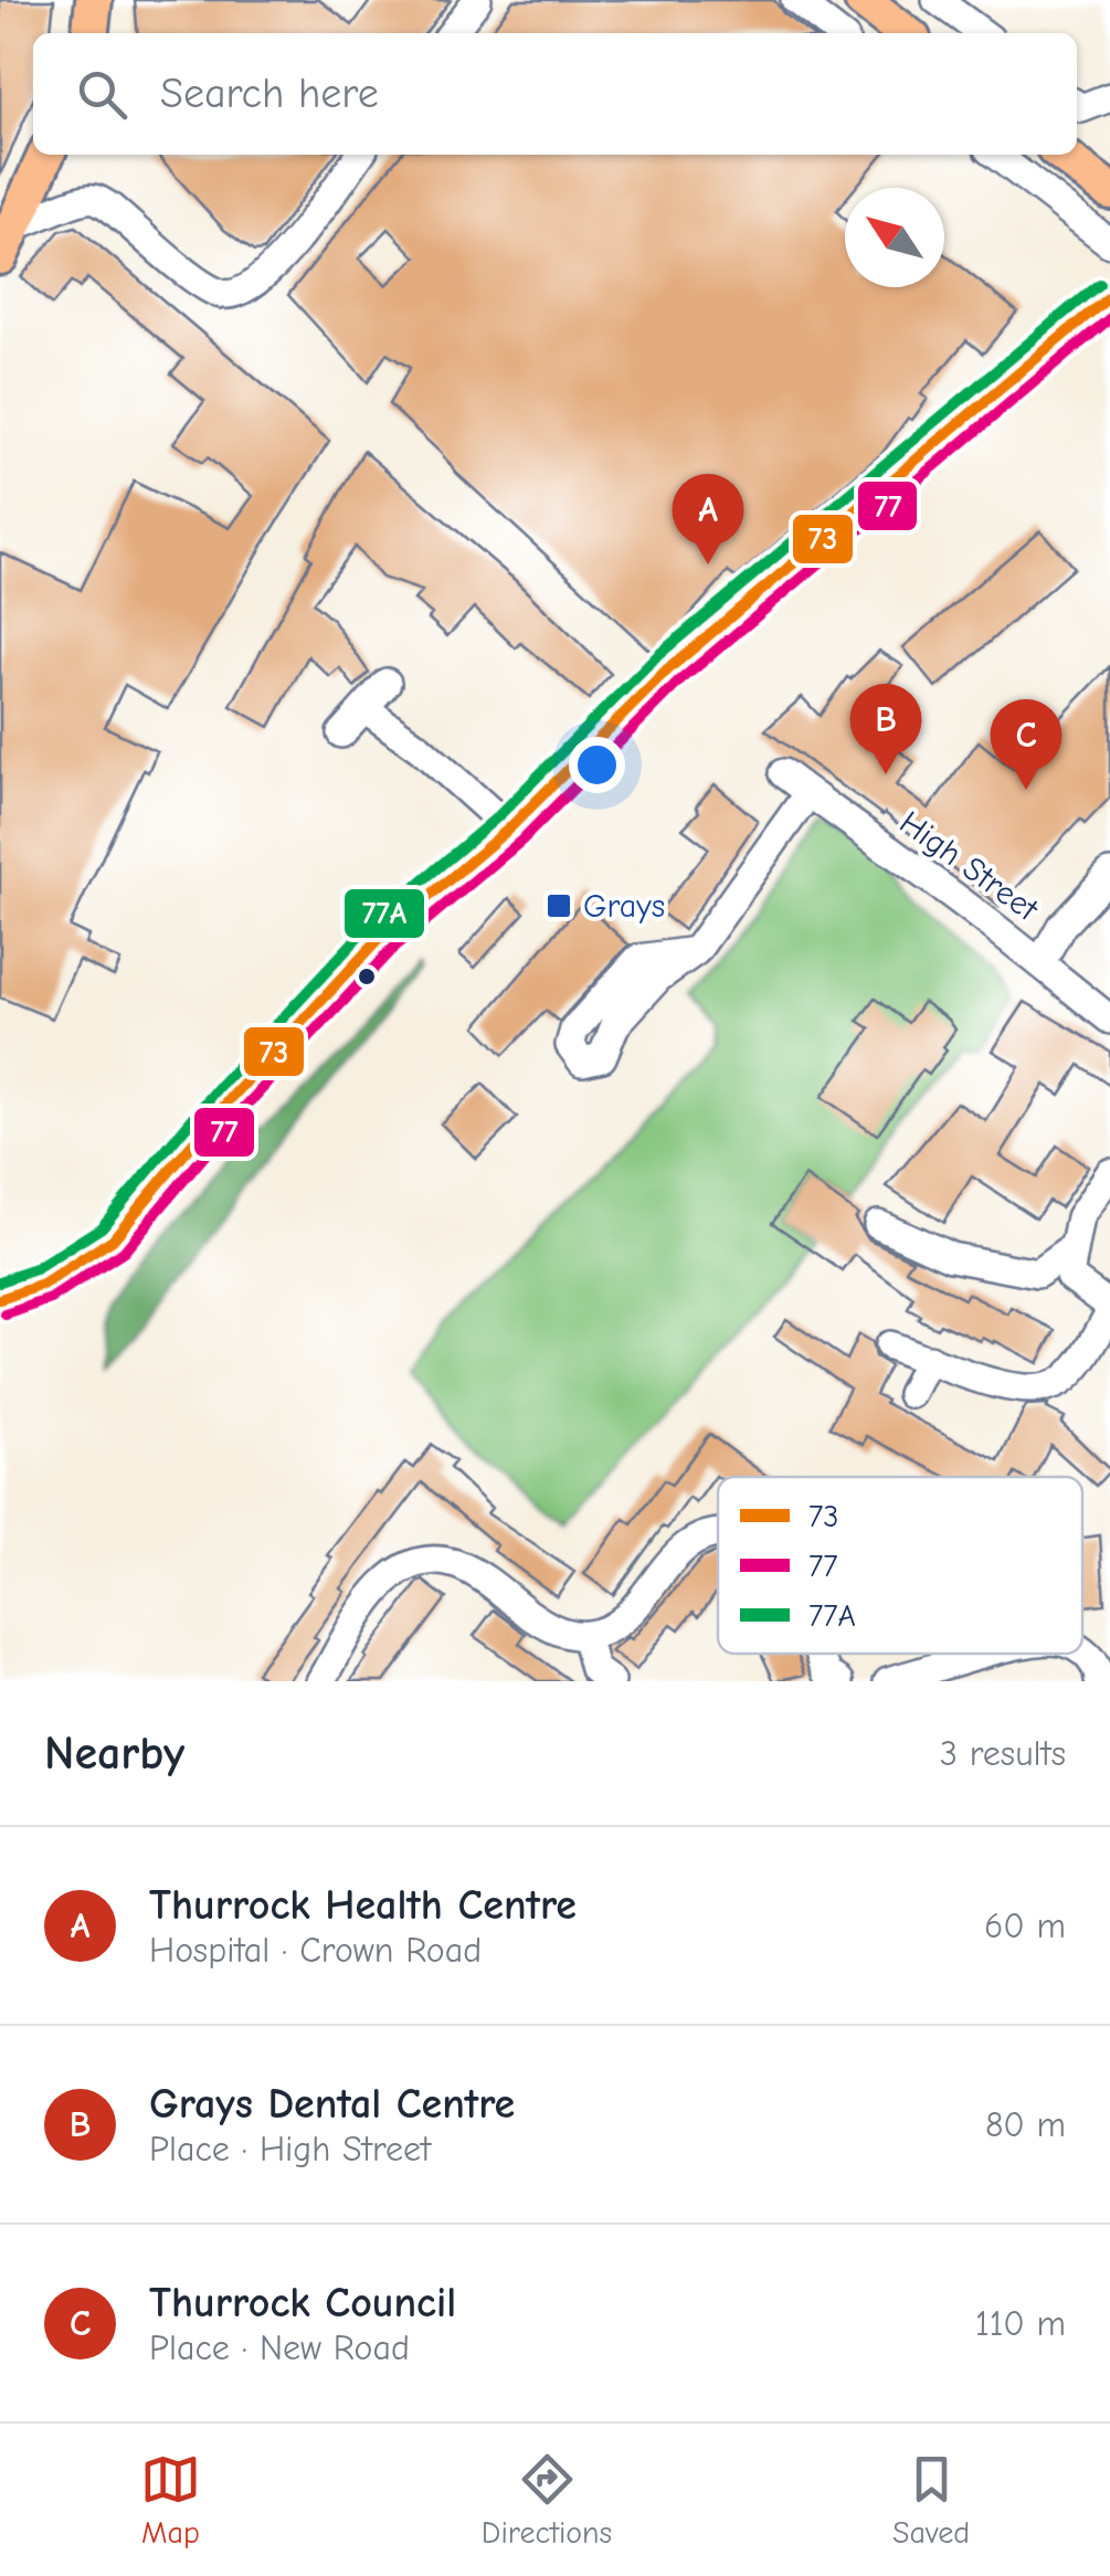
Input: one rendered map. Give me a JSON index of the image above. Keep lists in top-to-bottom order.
{
  "streets": {
    "street": ["High Street"]
  },
  "places": {
    "transit": ["Grays"]
  },
  "lines": ["transit line 77A", "transit line 73", "transit line 77"],
  "legend": ["73", "77", "77A"],
  "north": "top left",
  "page": {
    "search": "Search here",
    "pins": ["A", "B", "C"],
    "heading": ["Nearby", "3 results"],
    "list": [
      {
        "mark": "A",
        "name": "Thurrock Health Centre",
        "note": "Hospital · Crown Road",
        "value": "60 m"
      },
      {
        "mark": "B",
        "name": "Grays Dental Centre",
        "note": "Place · High Street",
        "value": "80 m"
      },
      {
        "mark": "C",
        "name": "Thurrock Council",
        "note": "Place · New Road",
        "value": "110 m"
      }
    ],
    "nav": ["Map", "Directions", "Saved"]
  }
}
